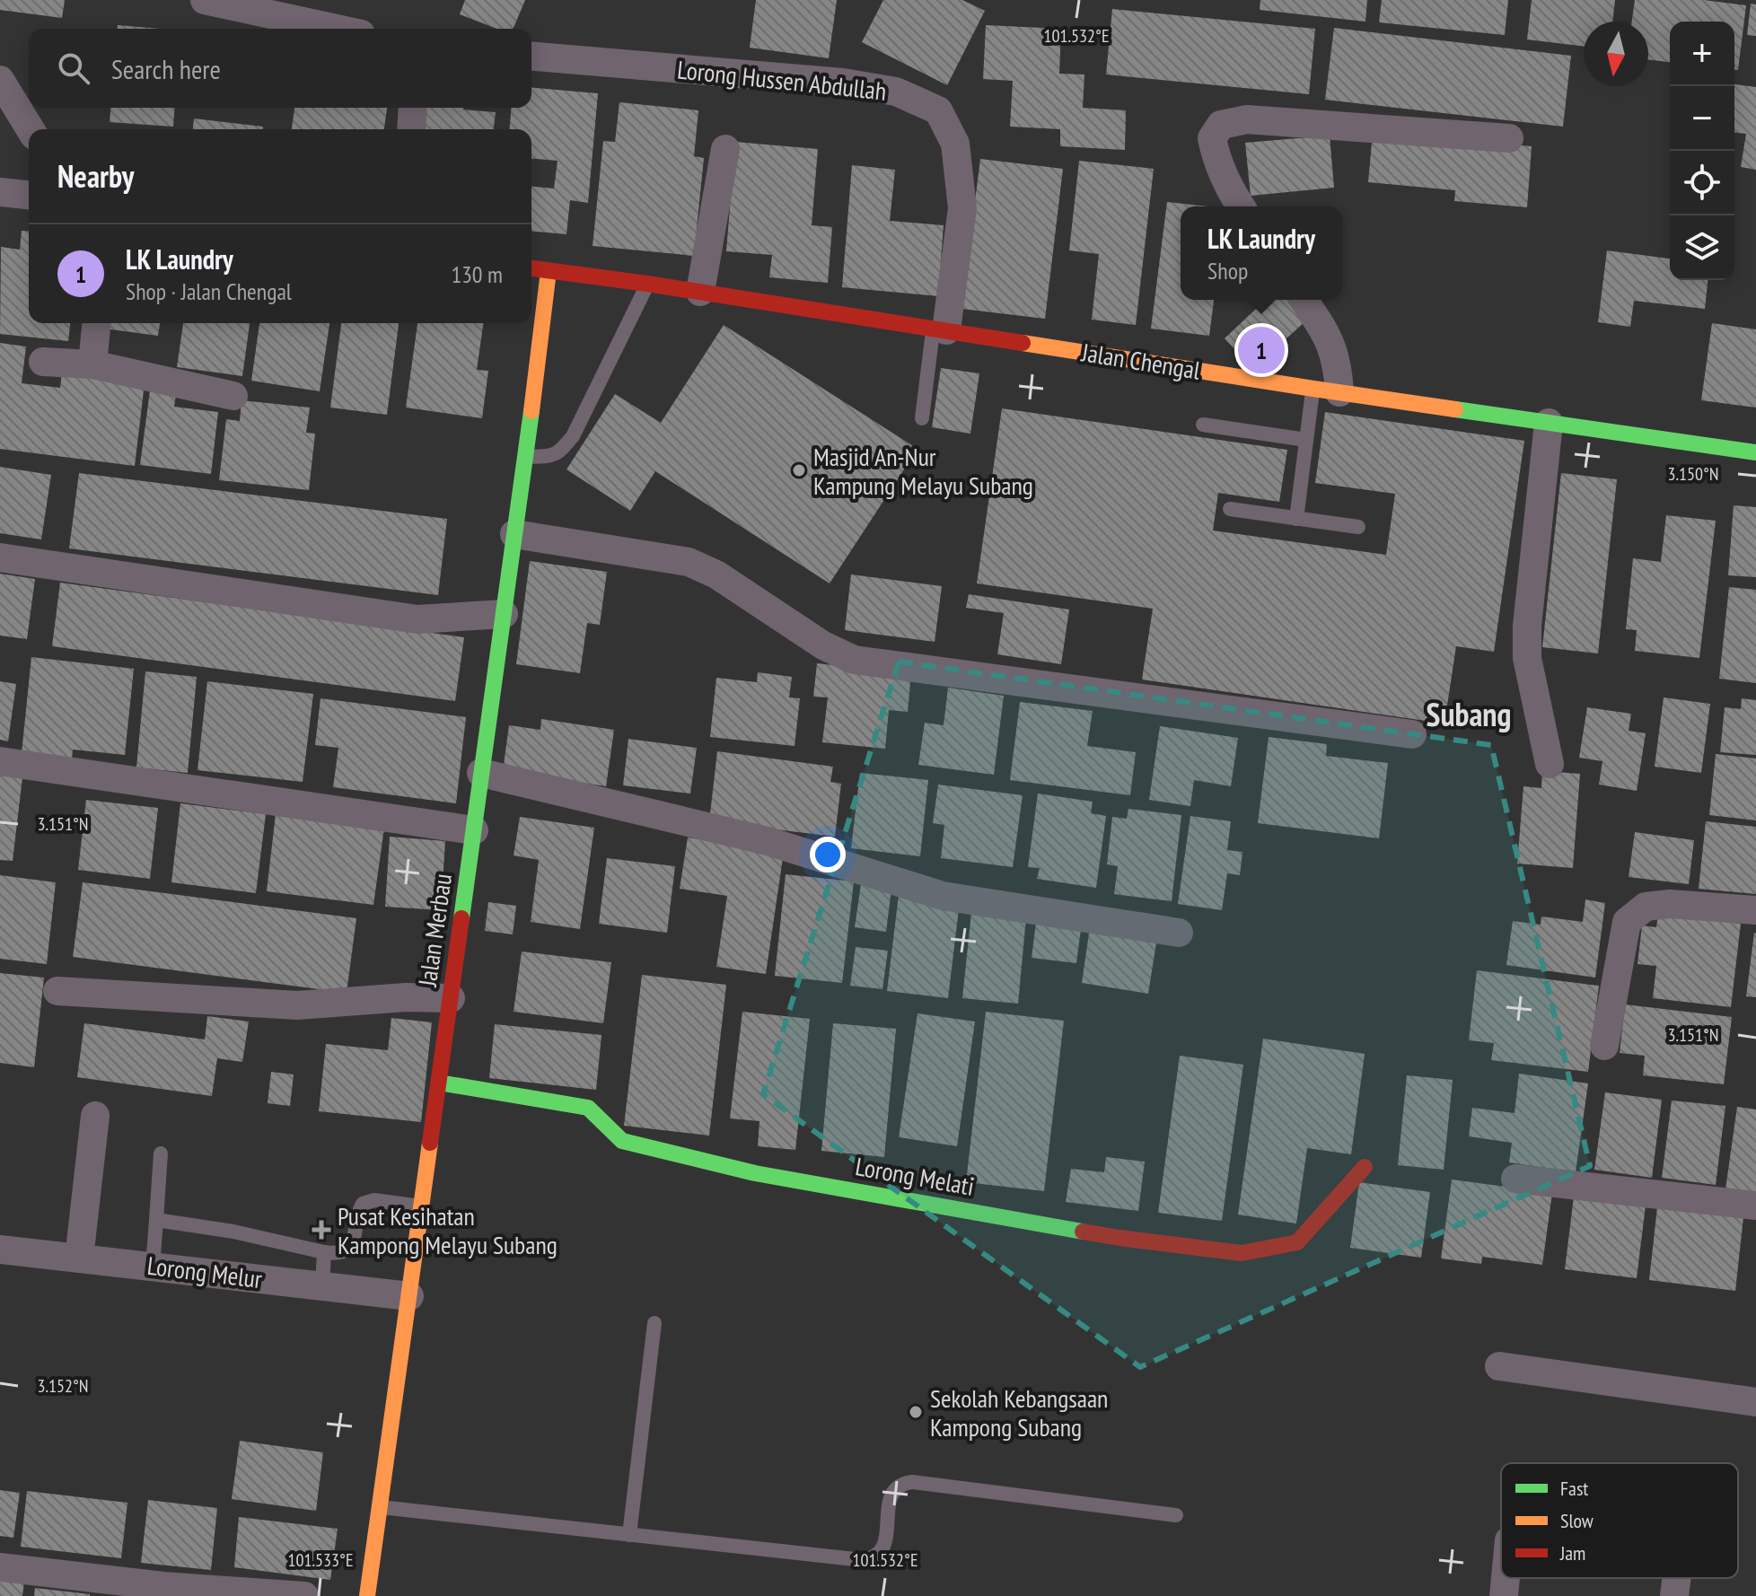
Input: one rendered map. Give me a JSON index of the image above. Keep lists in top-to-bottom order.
{
  "streets": {
    "street": [
      "Lorong Hussen Abdullah",
      "Jalan Chengal",
      "Jalan Merbau",
      "Lorong Melati",
      "Lorong Melur"
    ]
  },
  "crossings": [
    ["Lorong Hussen Abdullah", "Jalan Chengal"],
    ["Jalan Chengal", "Jalan Merbau"],
    ["Jalan Merbau", "Lorong Melati"],
    ["Jalan Merbau", "Lorong Melur"]
  ],
  "districts": ["Subang"],
  "places": {
    "other": ["Masjid An-Nur Kampung Melayu Subang", "Sekolah Kebangsaan Kampong Subang"],
    "health": ["Pusat Kesihatan Kampong Melayu Subang"]
  },
  "legend": ["Fast", "Slow", "Jam"],
  "north": "bottom",
  "page": {
    "map_buttons": ["+", "−"],
    "search": "Search here",
    "heading": "Nearby",
    "popup": ["LK Laundry", "Shop"],
    "list": [
      {
        "mark": "1",
        "name": "LK Laundry",
        "note": "Shop · Jalan Chengal",
        "value": "130 m"
      }
    ],
    "pins": "1"
  },
  "coordinates": [
    "101.532°E",
    "3.150°N",
    "3.151°N",
    "3.152°N",
    "101.533°E"
  ]
}
